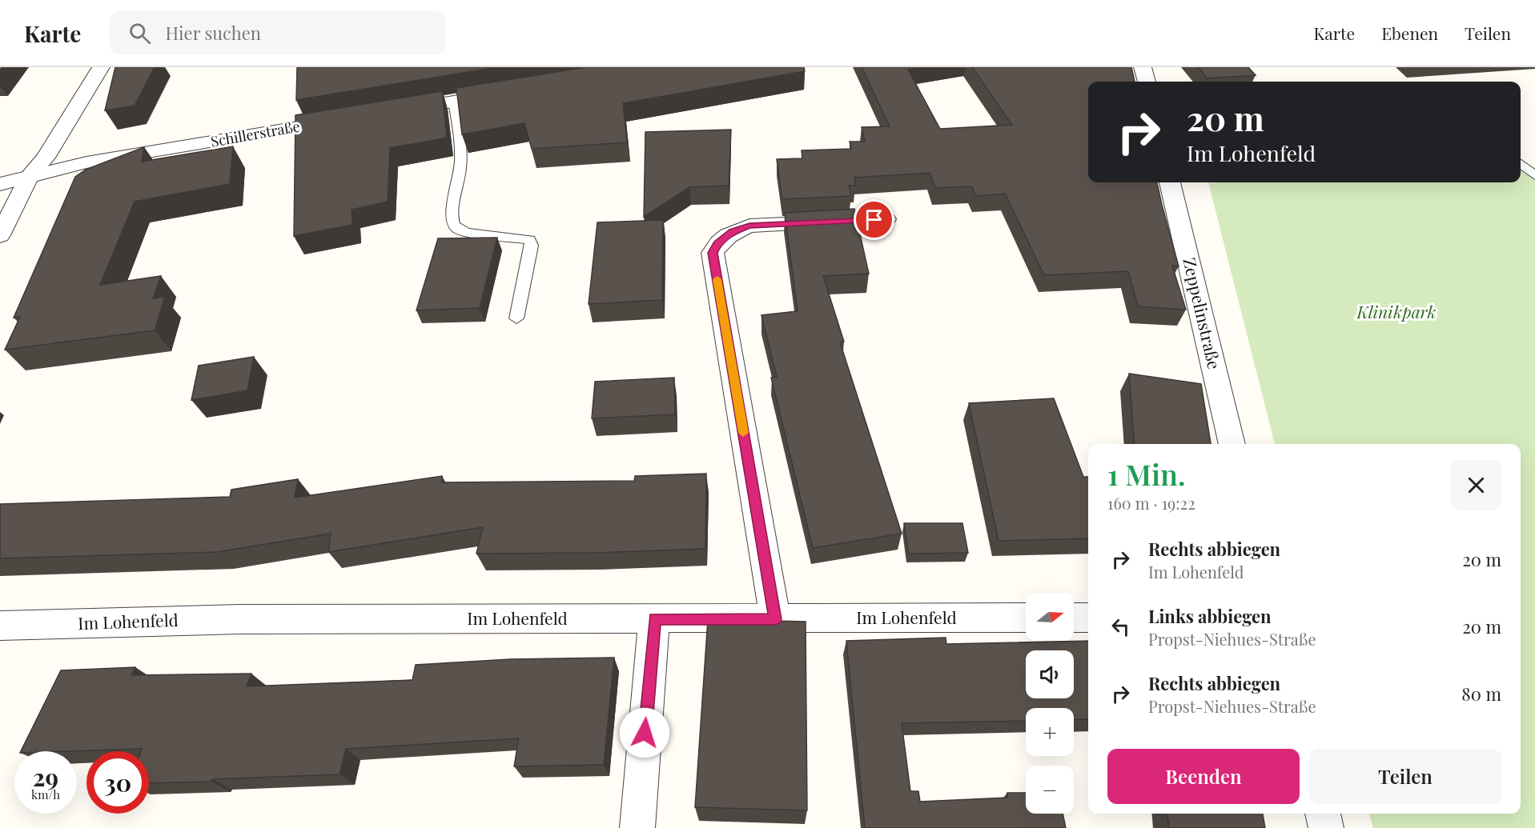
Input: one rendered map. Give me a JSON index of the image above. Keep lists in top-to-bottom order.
{
  "streets": {
    "street": ["Schillerstraße", "Zeppelinstraße", "Im Lohenfeld"]
  },
  "parks": ["Klinikpark"],
  "north": "right",
  "page": {
    "header": "Karte",
    "search": "Hier suchen",
    "nav": ["Karte", "Ebenen", "Teilen"],
    "turn": ["20 m", "Im Lohenfeld"],
    "heading": ["1 Min.", "160 m · 19:22"],
    "list": [
      {
        "name": "Rechts abbiegen",
        "note": "Im Lohenfeld",
        "value": "20 m"
      },
      {
        "name": "Links abbiegen",
        "note": "Propst-Niehues-Straße",
        "value": "20 m"
      },
      {
        "name": "Rechts abbiegen",
        "note": "Propst-Niehues-Straße",
        "value": "80 m"
      }
    ],
    "map_buttons": ["+", "−"],
    "buttons": ["Beenden", "Teilen"],
    "speed": "29 km/h",
    "limit": "30"
  }
}
